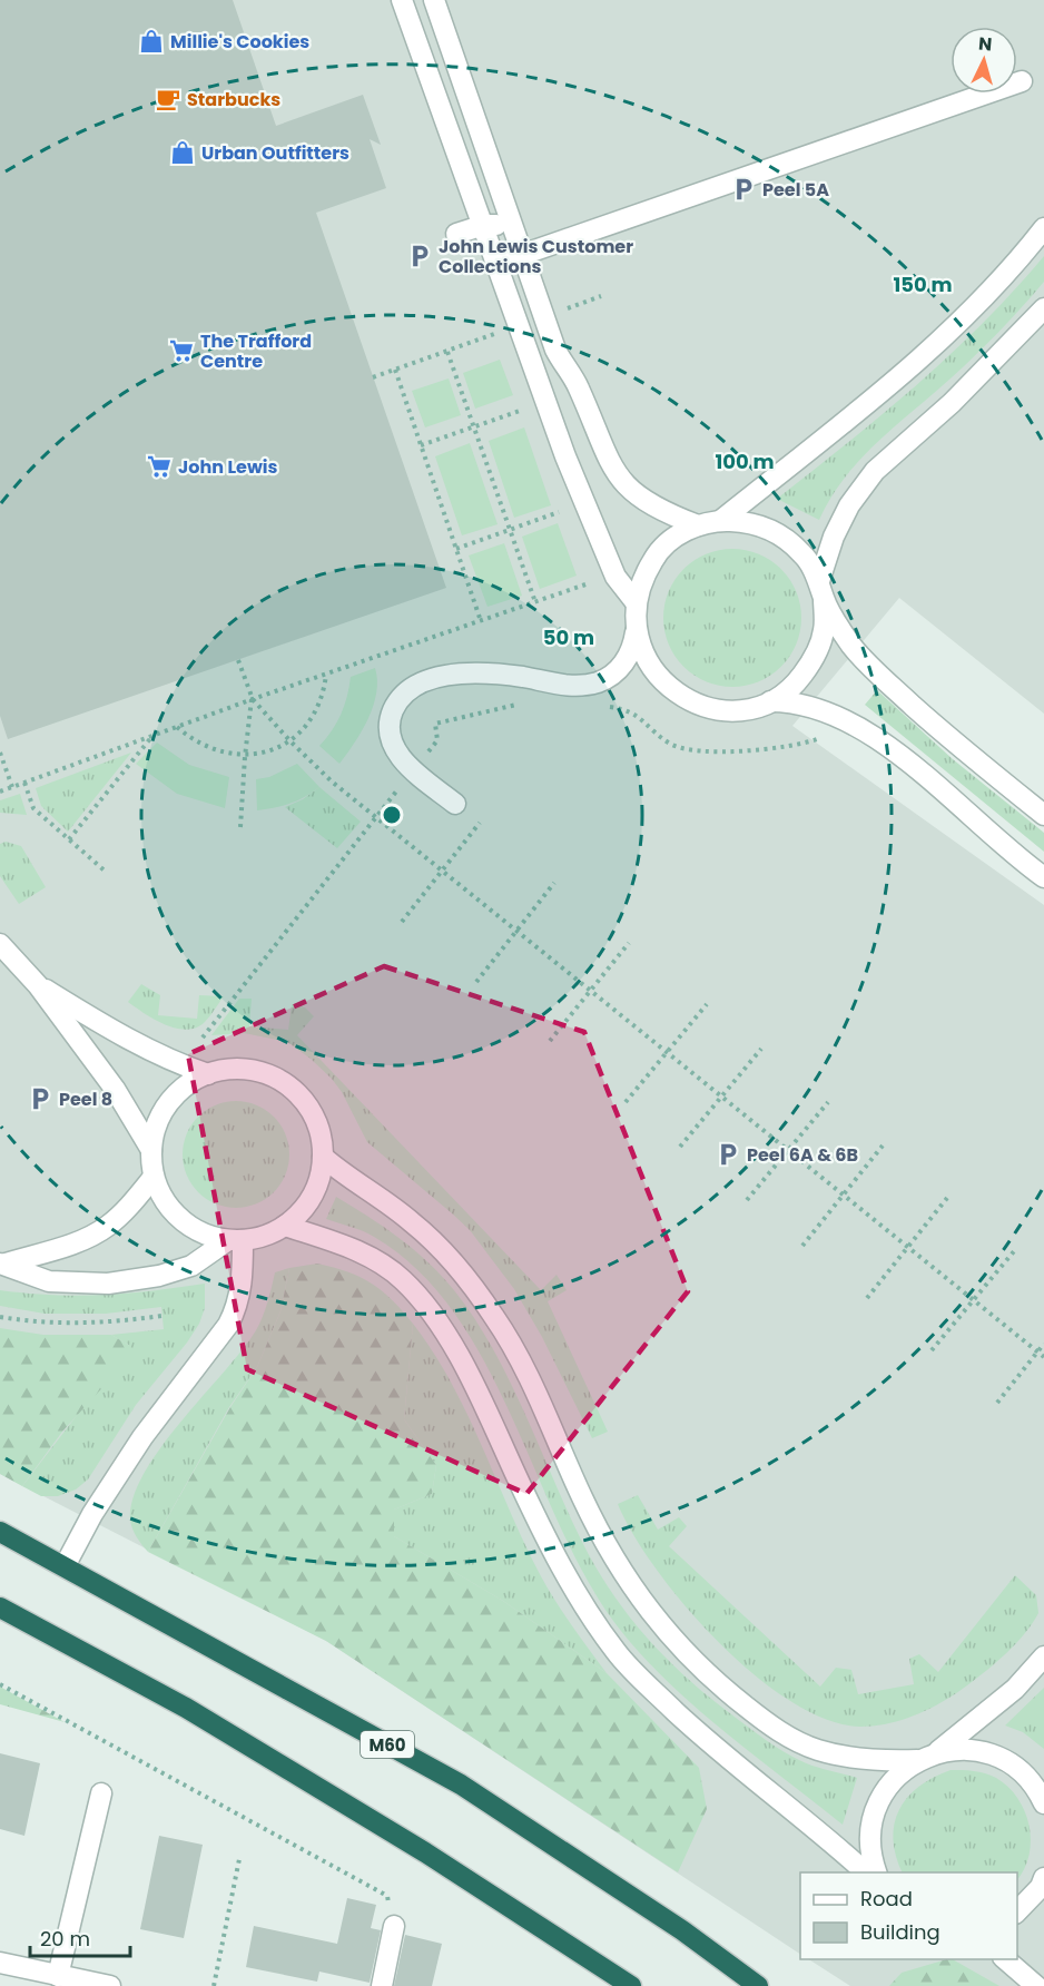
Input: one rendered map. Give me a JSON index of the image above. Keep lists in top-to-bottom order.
{
  "streets": {
    "highway": ["M60"]
  },
  "places": {
    "shop": ["Millie's Cookies", "Urban Outfitters"],
    "cafe": ["Starbucks"],
    "parking": [
      "Peel 5A",
      "John Lewis Customer Collections",
      "Peel 8",
      "Peel 6A & 6B"
    ],
    "supermarket": ["The Trafford Centre", "John Lewis"]
  },
  "legend": ["Road", "Building"],
  "scale_bar": "20 m",
  "north": "top",
  "rings": ["150 m", "100 m", "50 m"]
}
